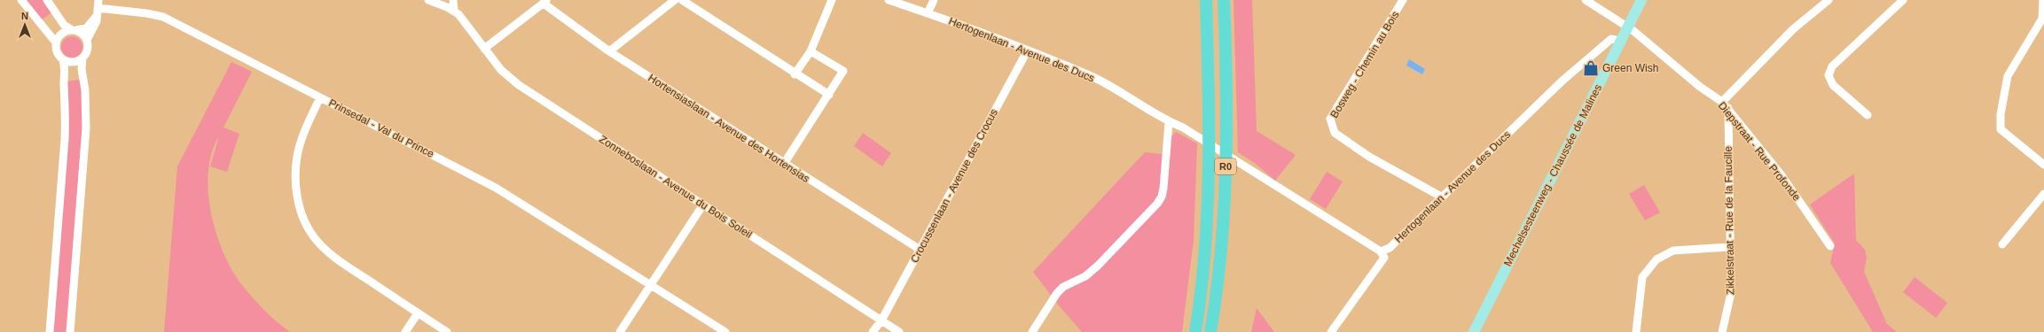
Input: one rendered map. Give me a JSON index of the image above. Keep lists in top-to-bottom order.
{
  "streets": {
    "highway": ["R0"],
    "main road": ["Mechelsesteenweg - Chaussée de Malines"],
    "street": [
      "Hertogenlaan - Avenue des Ducs",
      "Bosweg - Chemin au Bois",
      "Prinsedal - Val du Prince",
      "Hortensiaslaan - Avenue des Hortensias",
      "Diepstraat - Rue Profonde",
      "Crocussenlaan - Avenue des Crocus",
      "Zonneboslaan - Avenue du Bois Soleil",
      "Zikkelstraat - Rue de la Faucille"
    ]
  },
  "crossings": [
    ["Hertogenlaan - Avenue des Ducs", "Bosweg - Chemin au Bois"],
    ["Hertogenlaan - Avenue des Ducs", "Mechelsesteenweg - Chaussée de Malines"],
    ["Hertogenlaan - Avenue des Ducs", "Crocussenlaan - Avenue des Crocus"],
    ["Hortensiaslaan - Avenue des Hortensias", "Crocussenlaan - Avenue des Crocus"],
    ["Diepstraat - Rue Profonde", "Mechelsesteenweg - Chaussée de Malines"],
    ["Diepstraat - Rue Profonde", "Zikkelstraat - Rue de la Faucille"],
    ["Crocussenlaan - Avenue des Crocus", "Zonneboslaan - Avenue du Bois Soleil"]
  ],
  "places": {
    "shop": ["Green Wish"]
  },
  "north": "top"
}
